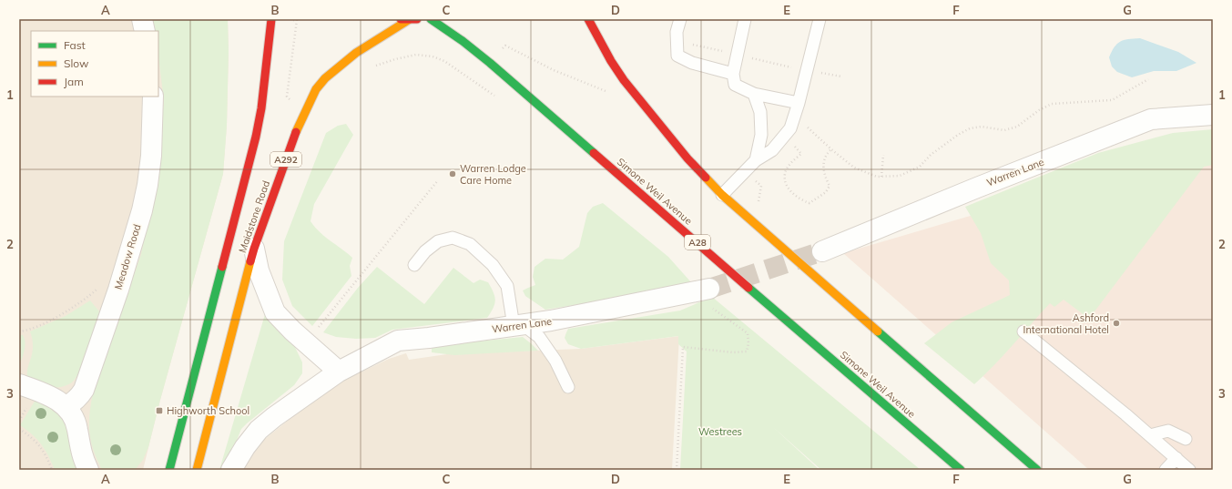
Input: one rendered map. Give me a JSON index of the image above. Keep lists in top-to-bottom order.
{
  "streets": {
    "main road": [
      "A292",
      "Simone Weil Avenue",
      "Maidstone Road",
      "A28"
    ],
    "street": ["Warren Lane", "Meadow Road"]
  },
  "parks": ["Westrees"],
  "places": {
    "other": ["Warren Lodge Care Home", "Ashford International Hotel"],
    "transit": ["Highworth School"]
  },
  "legend": ["Fast", "Slow", "Jam"],
  "grid": {
    "columns": [
      "A",
      "B",
      "C",
      "D",
      "E",
      "F",
      "G"
    ],
    "rows": ["1", "2", "3"]
  }
}
